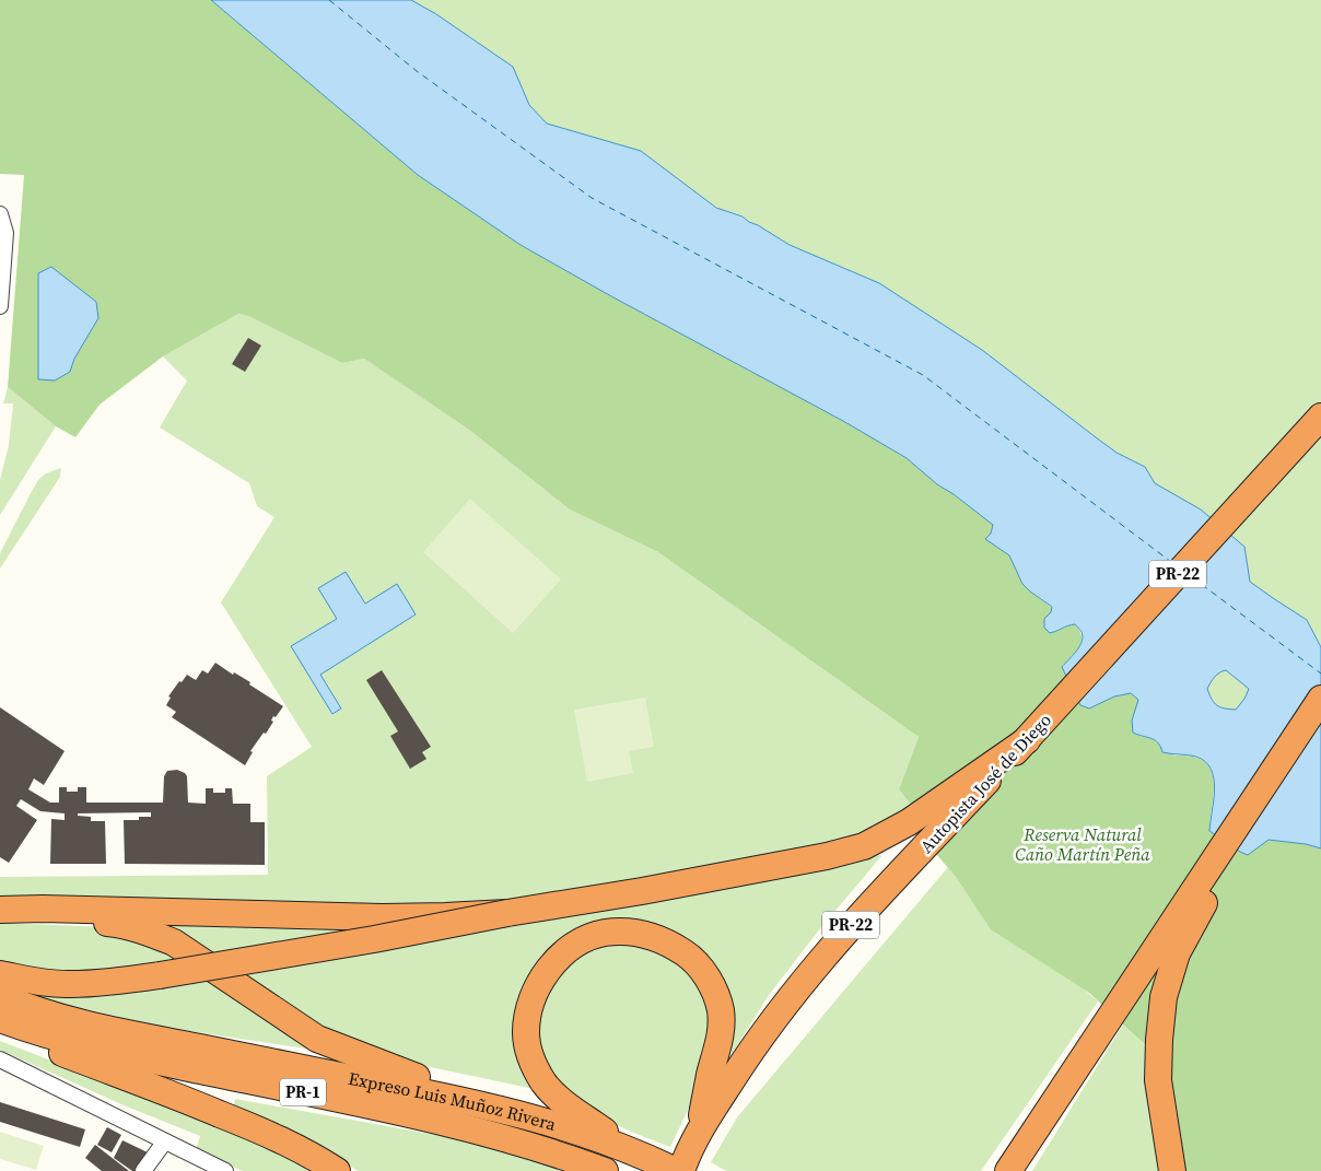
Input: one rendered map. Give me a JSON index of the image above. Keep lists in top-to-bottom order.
{
  "streets": {
    "highway": [
      "PR-22",
      "Autopista José de Diego",
      "PR-1",
      "Expreso Luis Muñoz Rivera"
    ]
  },
  "parks": ["Reserva Natural Caño Martín Peña"]
}
